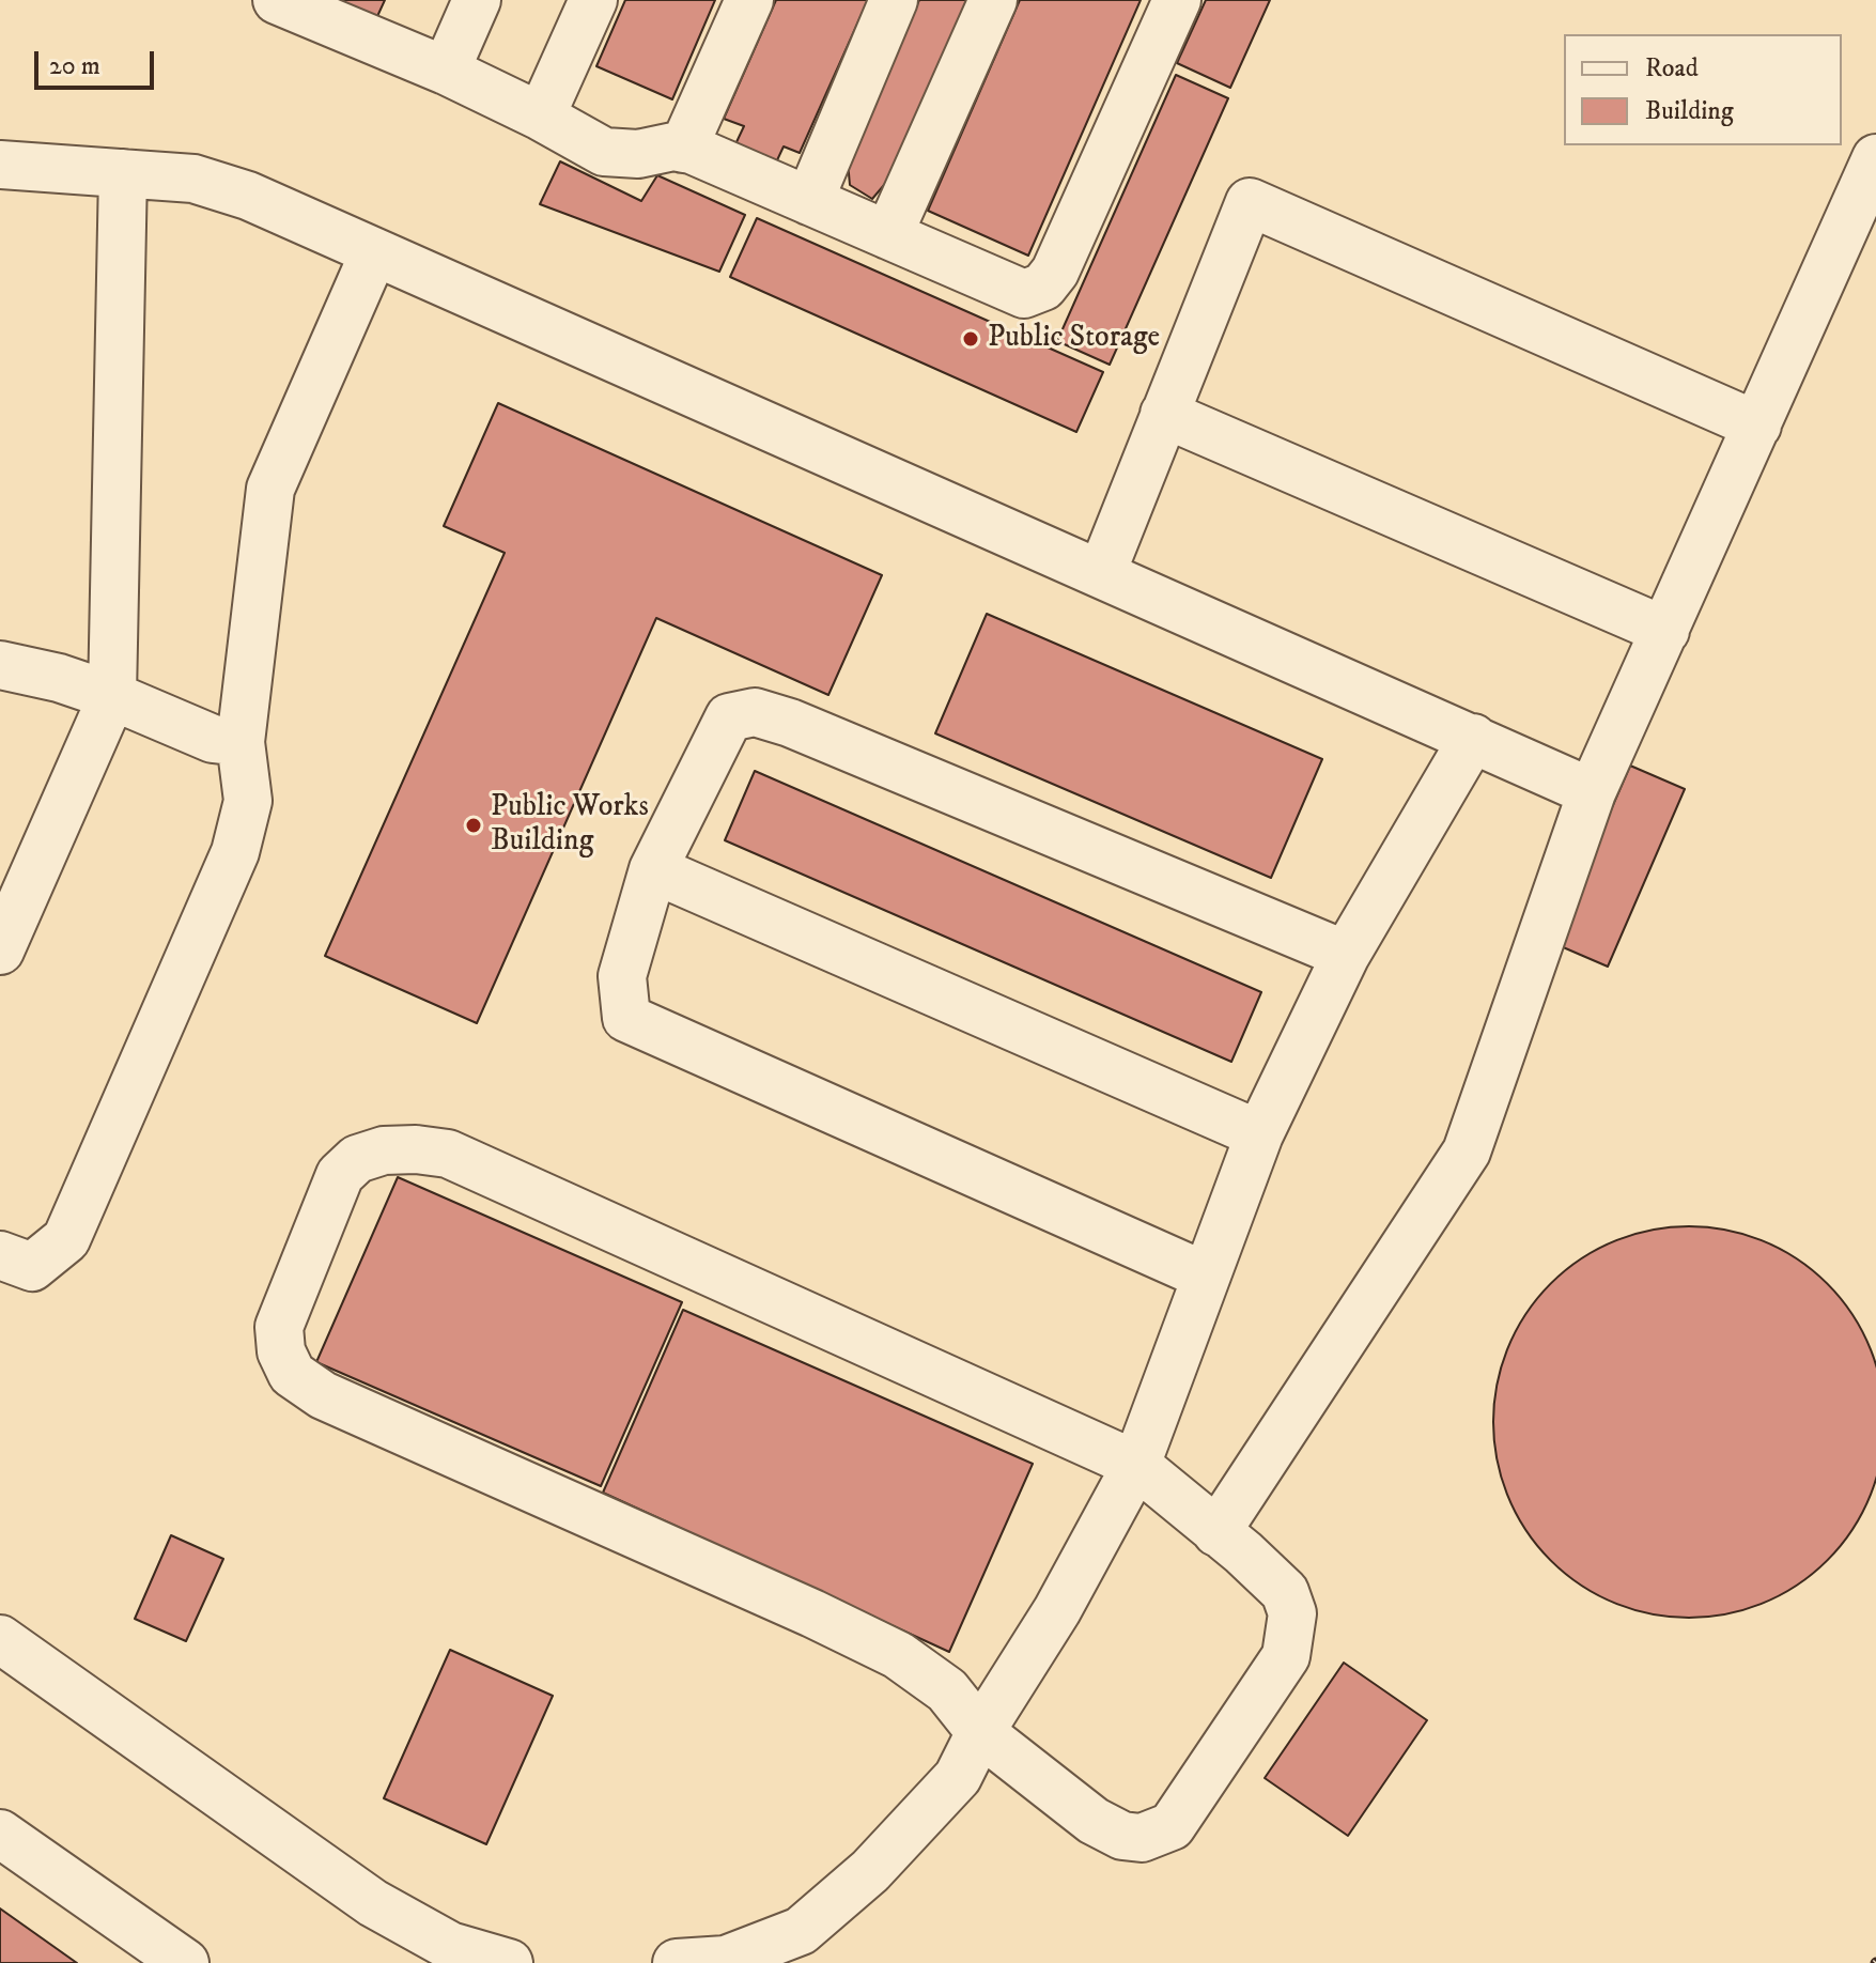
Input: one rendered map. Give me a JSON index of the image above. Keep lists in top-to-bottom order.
{
  "places": ["Public Storage", "Public Works Building"],
  "legend": ["Road", "Building"],
  "scale_bar": "20 m"
}
